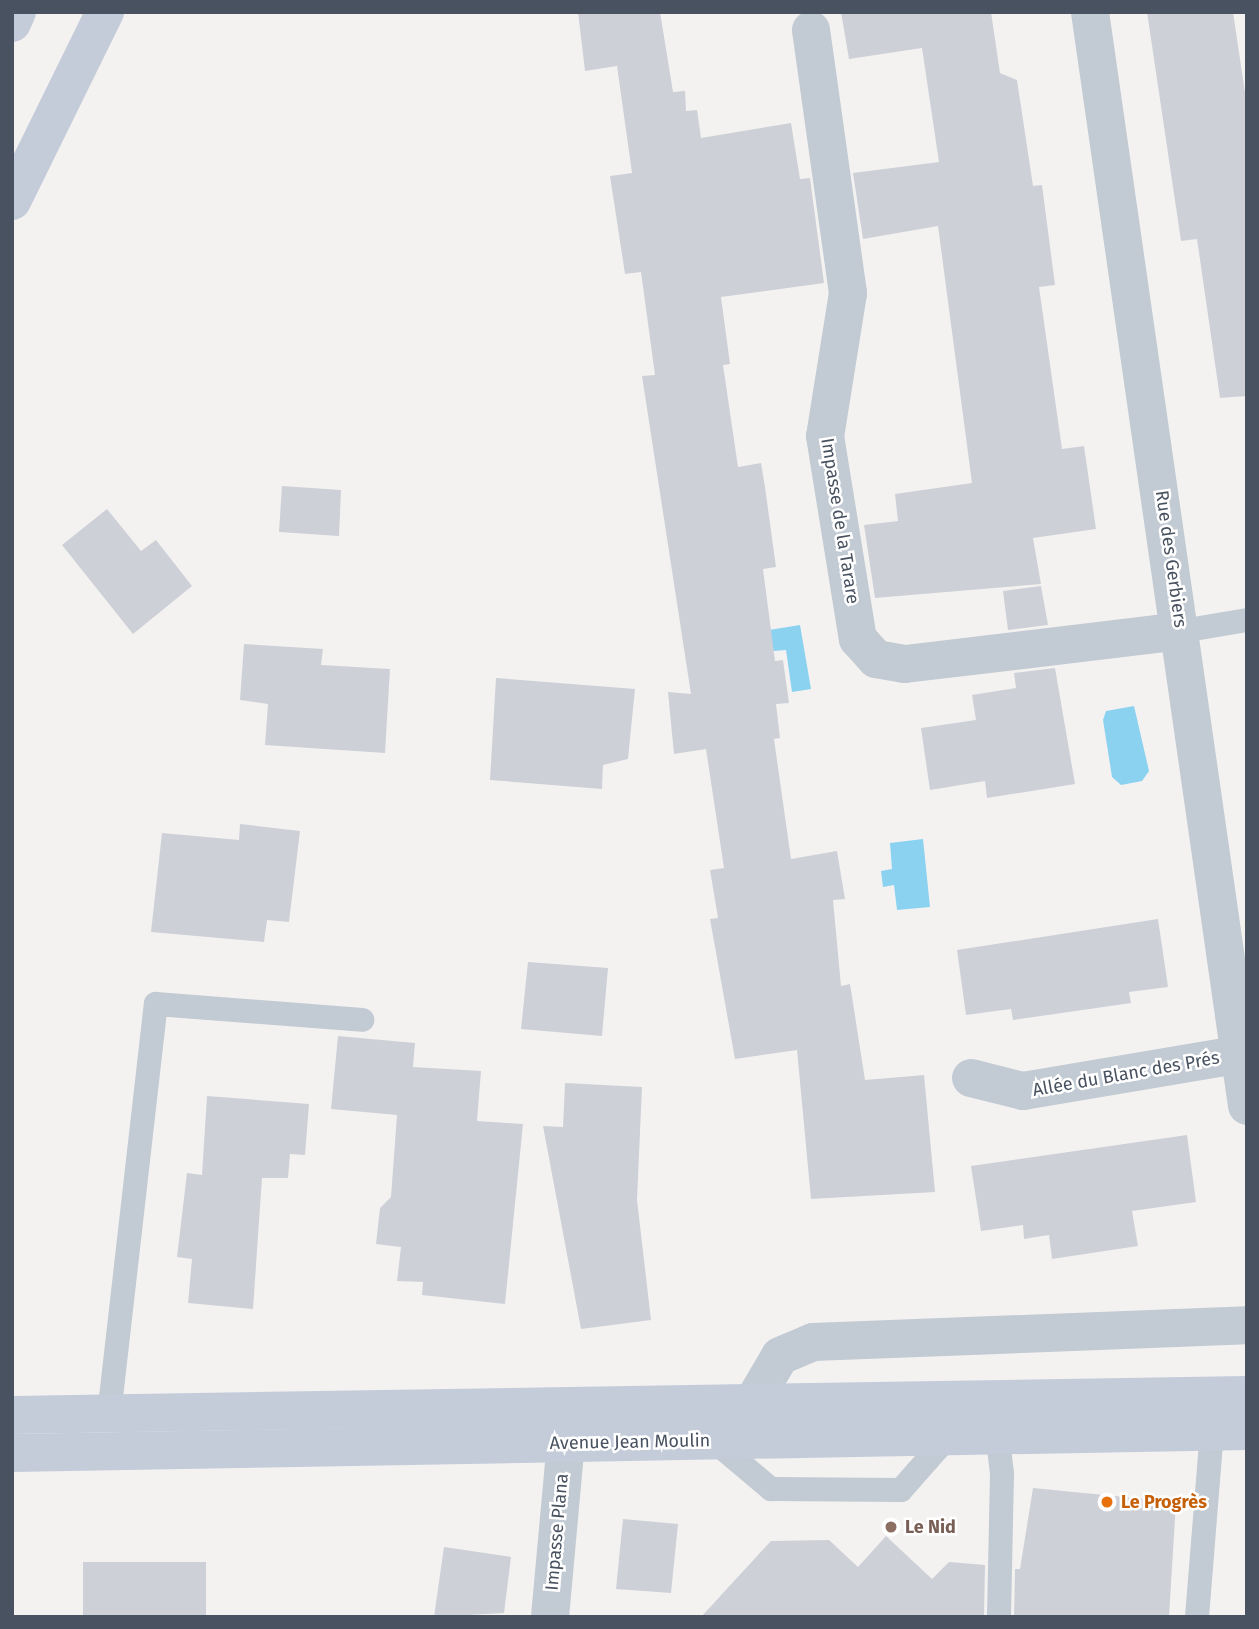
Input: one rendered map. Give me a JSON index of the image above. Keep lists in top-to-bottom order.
{
  "streets": {
    "street": [
      "Impasse de la Tarare",
      "Rue des Gerbiers",
      "Allée du Blanc des Prés",
      "Avenue Jean Moulin",
      "Impasse Plana"
    ]
  },
  "crossings": [
    ["Impasse de la Tarare", "Rue des Gerbiers"],
    ["Rue des Gerbiers", "Allée du Blanc des Prés"],
    ["Avenue Jean Moulin", "Impasse Plana"]
  ],
  "places": ["Le Progrès", "Le Nid"]
}
